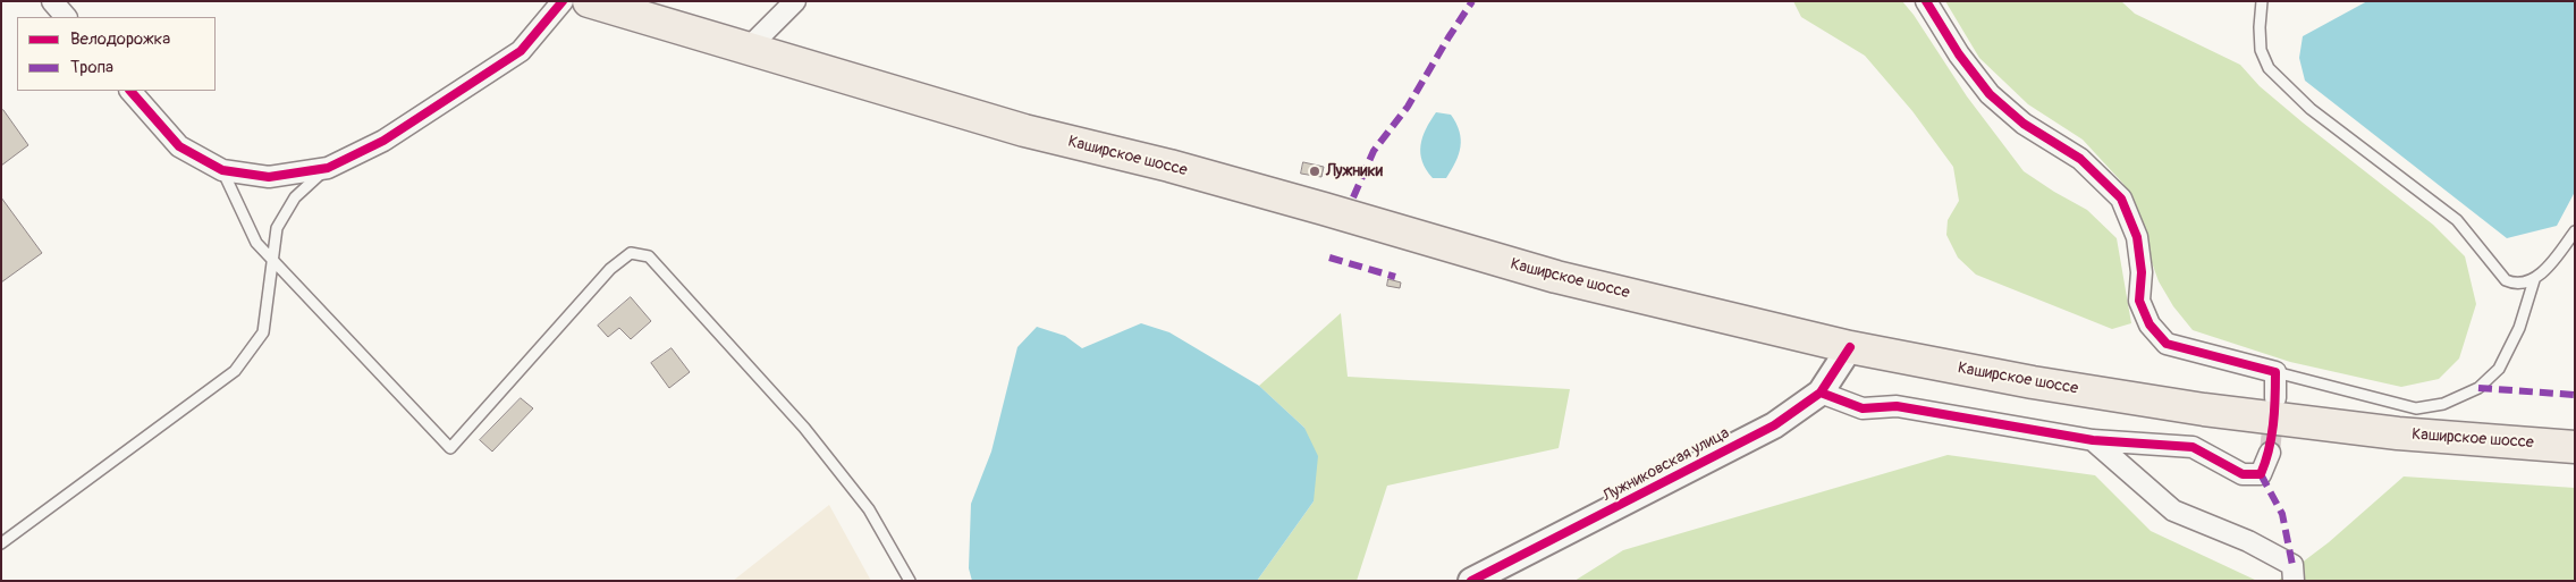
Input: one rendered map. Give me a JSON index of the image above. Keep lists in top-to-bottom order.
{
  "streets": {
    "main road": ["Каширское шоссе"],
    "street": ["Лужниковская улица"]
  },
  "crossings": [
    ["Каширское шоссе", "Лужниковская улица"]
  ],
  "places": ["Лужники"],
  "legend": ["Велодорожка", "Тропа"]
}
